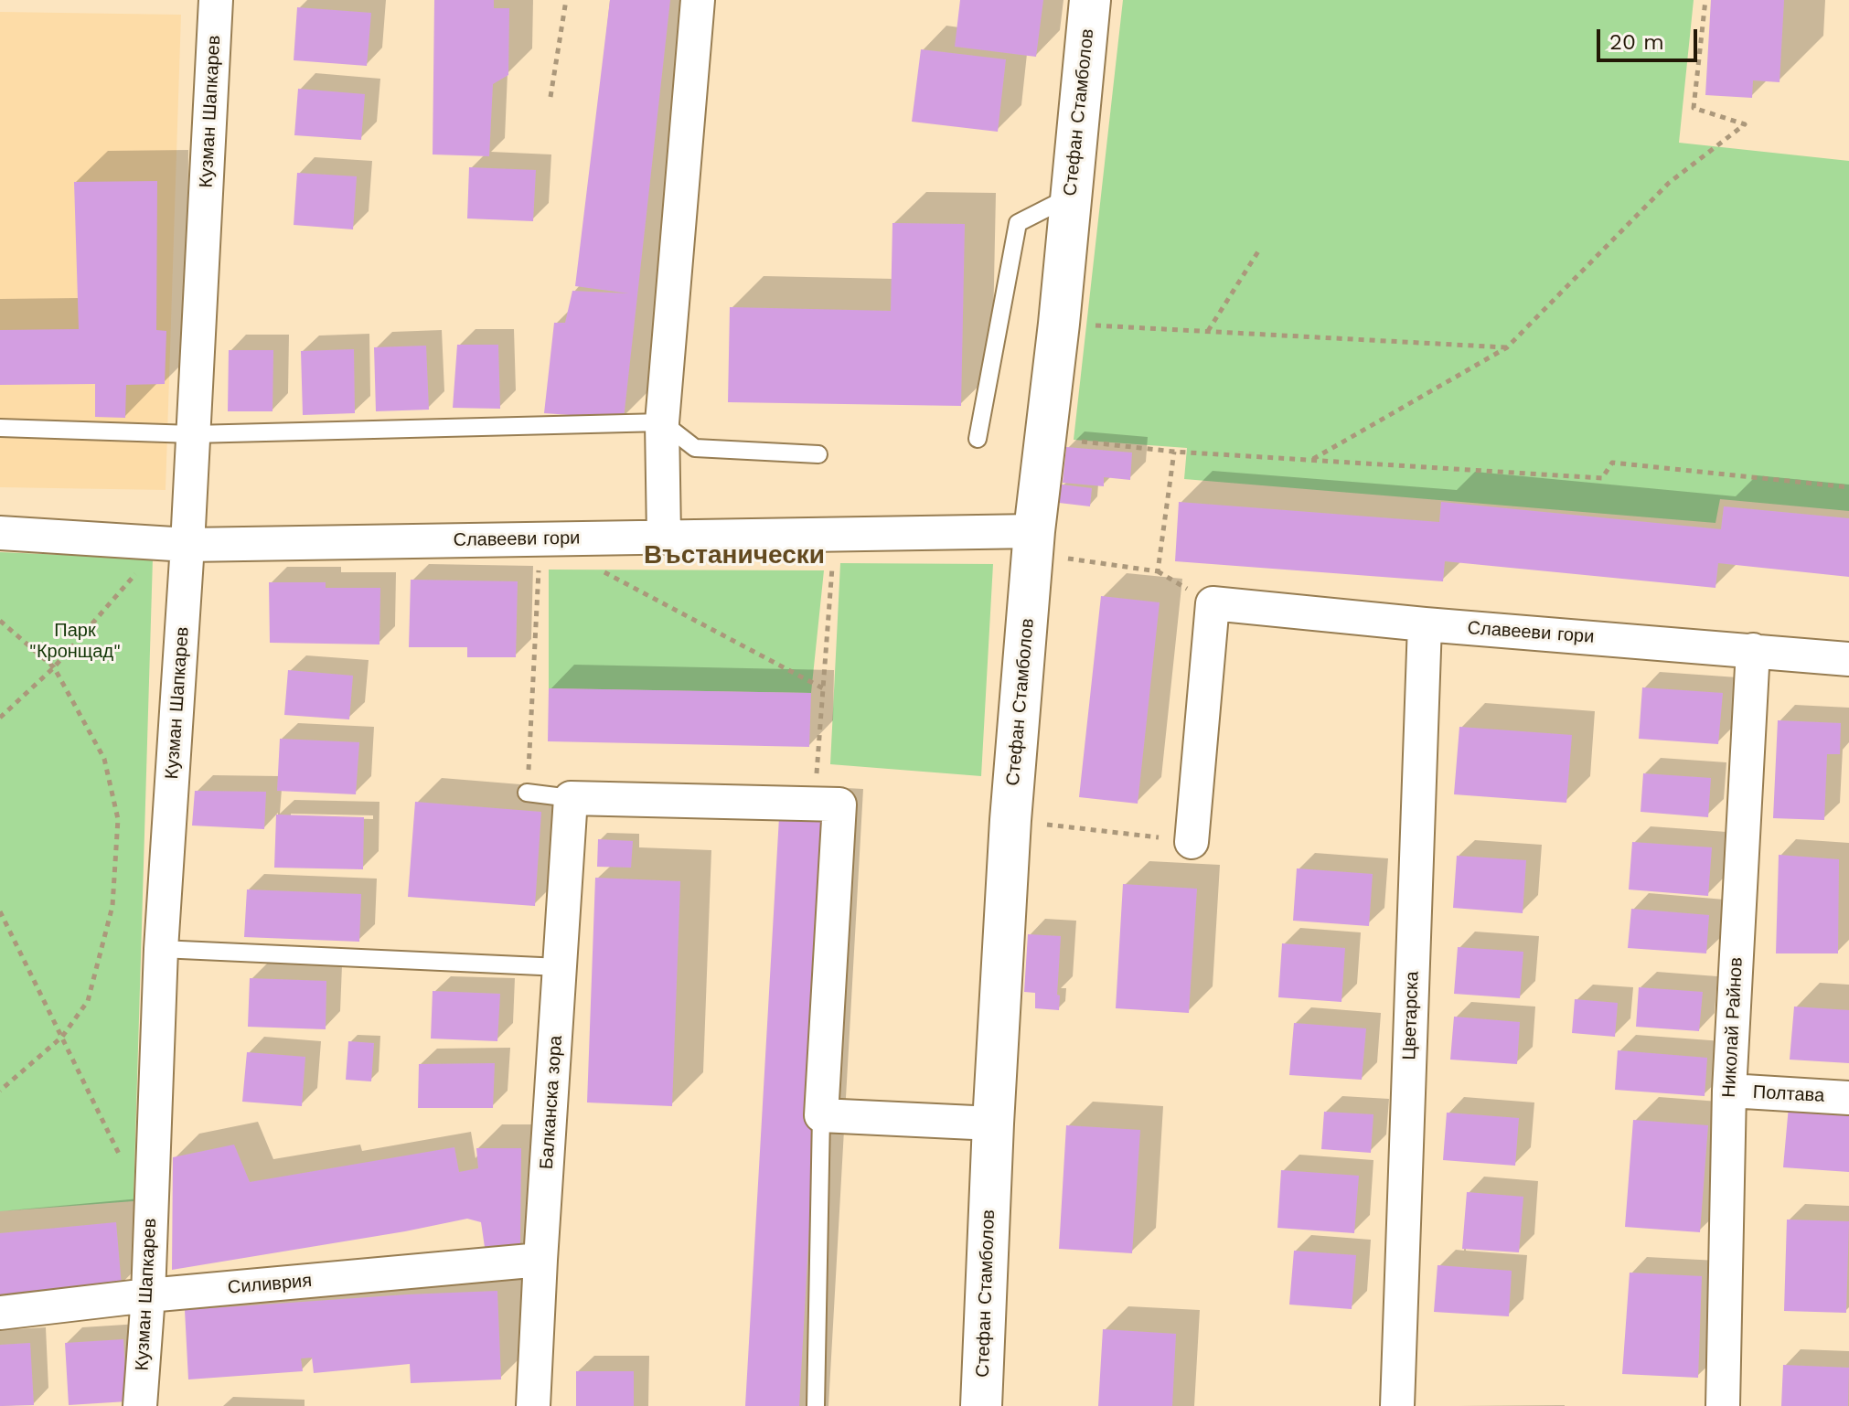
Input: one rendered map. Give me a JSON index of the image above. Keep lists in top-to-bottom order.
{
  "streets": {
    "street": [
      "Кузман Шапкарев",
      "Стефан Стамболов",
      "Славееви гори",
      "Цветарска",
      "Николай Райнов",
      "Полтава",
      "Балканска зора",
      "Силиврия"
    ]
  },
  "crossings": [
    ["Кузман Шапкарев", "Славееви гори"],
    ["Кузман Шапкарев", "Силиврия"],
    ["Стефан Стамболов", "Славееви гори"],
    ["Славееви гори", "Цветарска"],
    ["Славееви гори", "Николай Райнов"],
    ["Николай Райнов", "Полтава"],
    ["Балканска зора", "Силиврия"]
  ],
  "districts": ["Въстанически"],
  "parks": ["Парк \"Кронщад\""],
  "scale_bar": "20 m"
}
